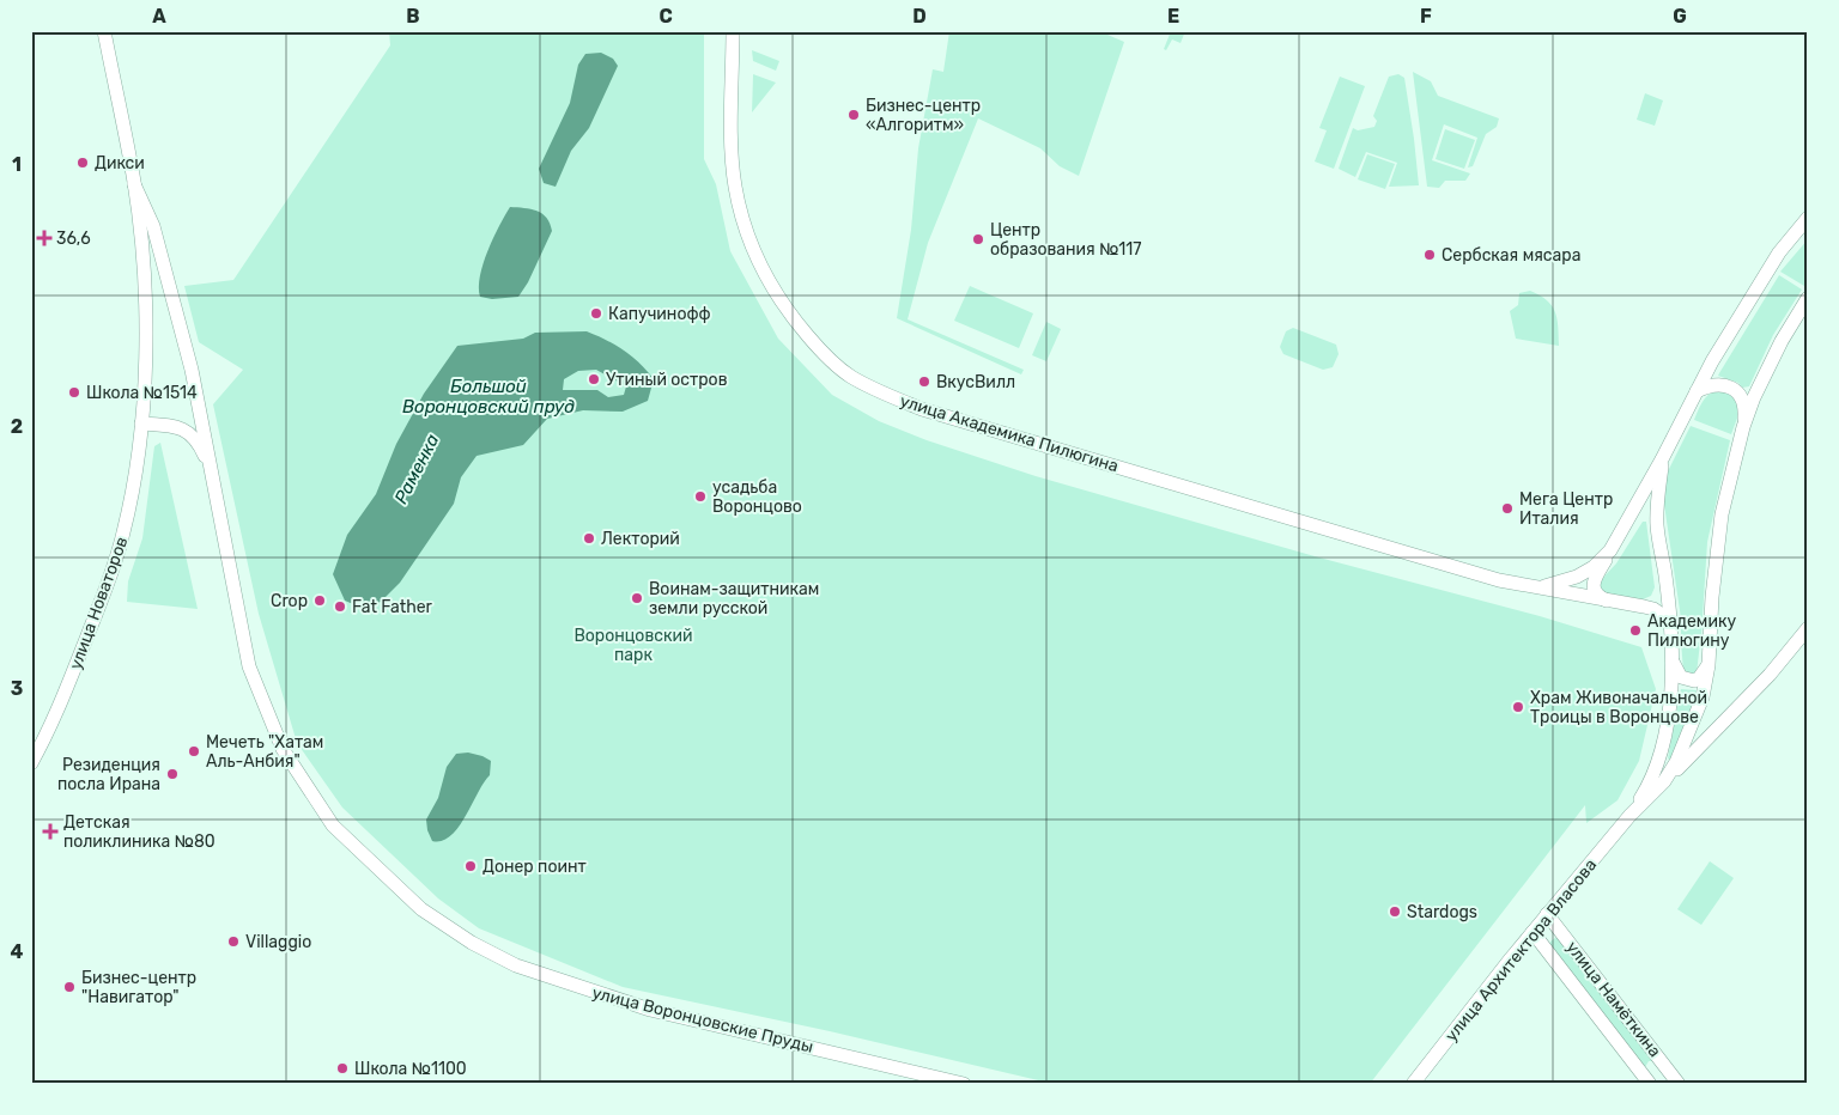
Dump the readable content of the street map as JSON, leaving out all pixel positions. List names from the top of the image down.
{
  "streets": {
    "street": [
      "улица Академика Пилюгина",
      "улица Новаторов",
      "улица Архитектора Власова",
      "улица Намёткина",
      "улица Воронцовские Пруды"
    ]
  },
  "crossings": [
    ["улица Академика Пилюгина", "улица Архитектора Власова"],
    ["улица Новаторов", "улица Воронцовские Пруды"],
    ["улица Архитектора Власова", "улица Намёткина"]
  ],
  "water": ["Большой Воронцовский пруд", "Раменка"],
  "parks": ["Воронцовский парк"],
  "places": {
    "other": [
      "Бизнес-центр «Алгоритм»",
      "Дикси",
      "Центр образования №117",
      "Сербская мясара",
      "Капучинофф",
      "Утиный остров",
      "ВкусВилл",
      "Школа №1514",
      "усадьба Воронцово",
      "Мега Центр Италия",
      "Лекторий",
      "Воинам-защитникам земли русской",
      "Crop",
      "Fat Father",
      "Академику Пилюгину",
      "Храм Живоначальной Троицы в Воронцове",
      "Мечеть \"Хатам Аль-Анбия\"",
      "Резиденция посла Ирана",
      "Донер поинт",
      "Stardogs",
      "Villaggio",
      "Бизнеc-центр \"Навигатор\"",
      "Школа №1100"
    ],
    "health": ["36,6", "Детская поликлиника №80"]
  },
  "grid": {
    "columns": [
      "A",
      "B",
      "C",
      "D",
      "E",
      "F",
      "G"
    ],
    "rows": [
      "1",
      "2",
      "3",
      "4"
    ]
  }
}
